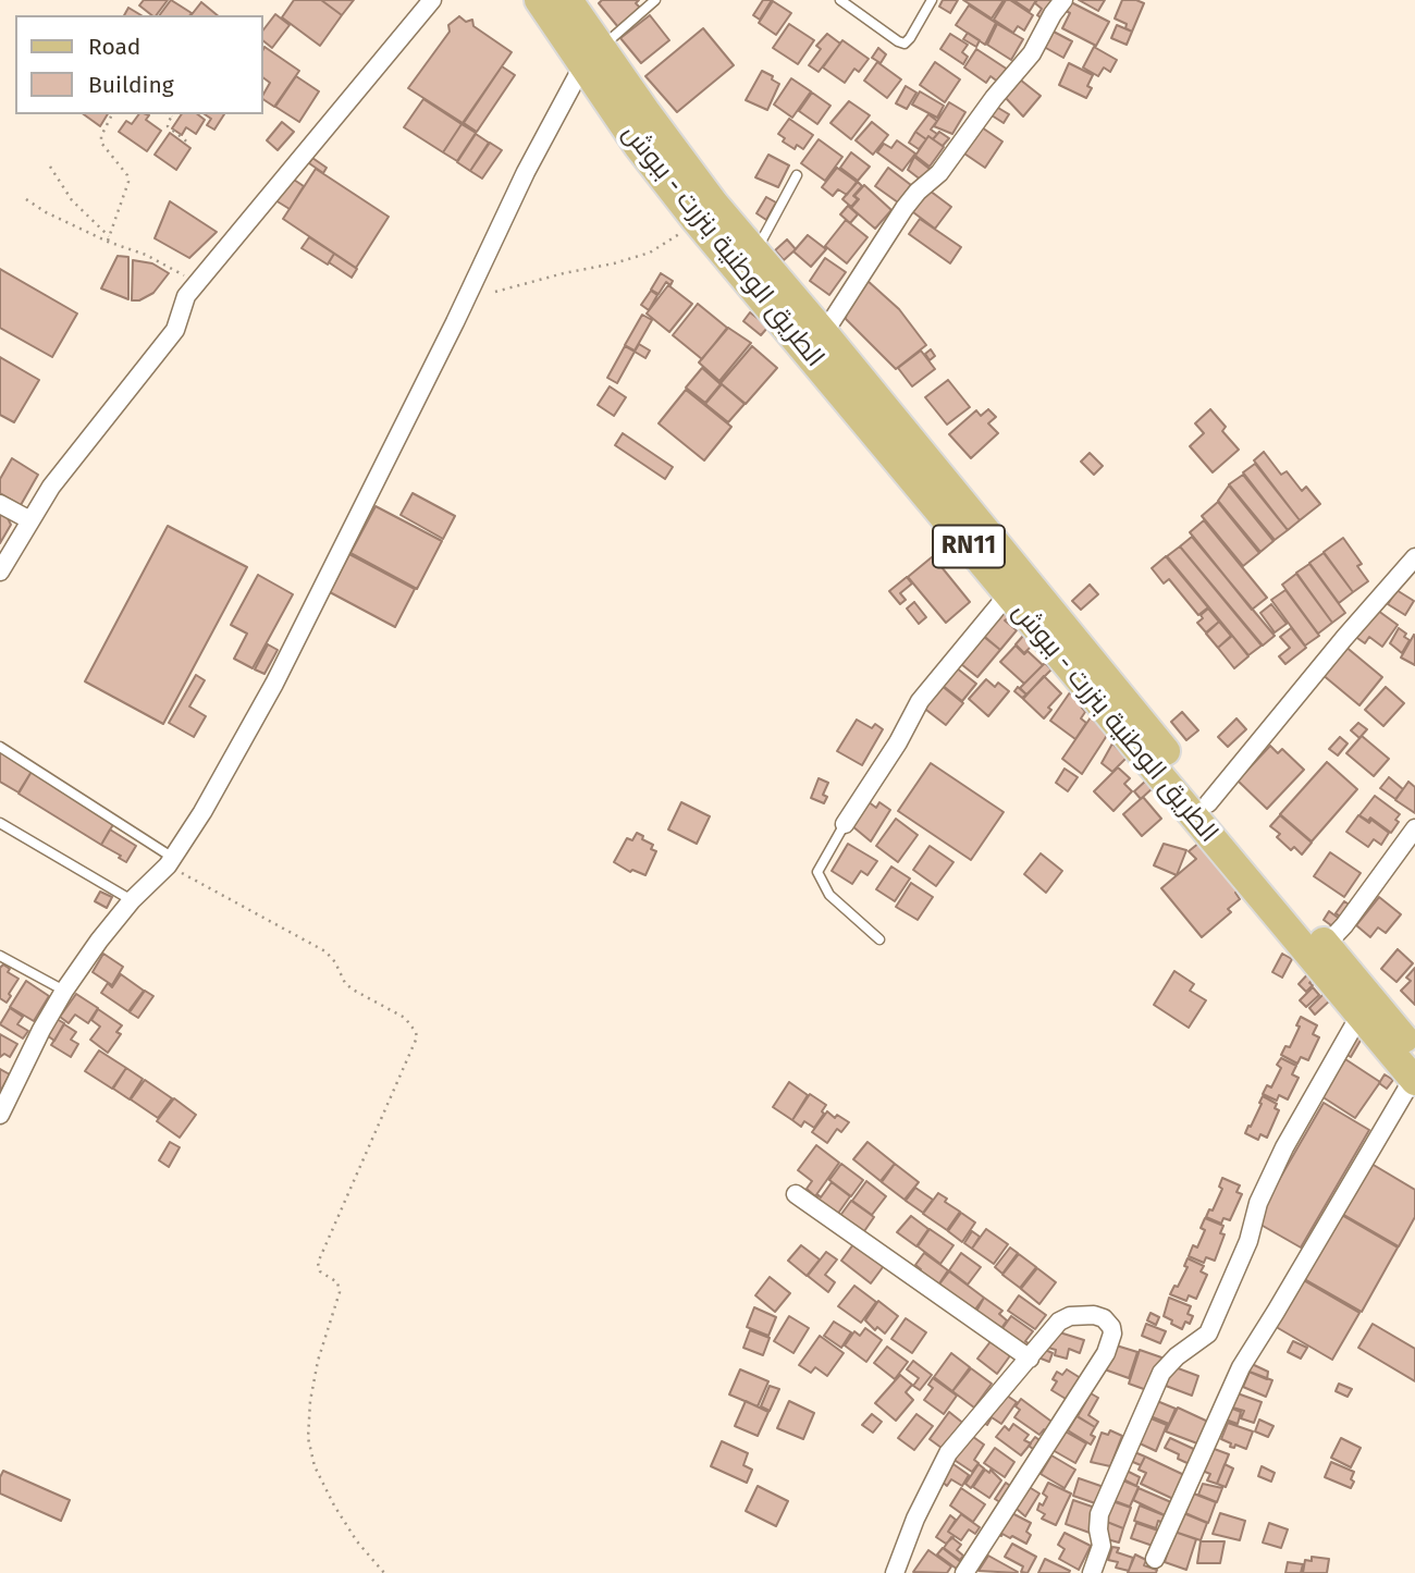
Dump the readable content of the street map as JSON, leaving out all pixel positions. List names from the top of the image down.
{
  "streets": {
    "main road": ["الطريق الوطنية بنزرت - ببوش", "RN11"]
  },
  "legend": ["Road", "Building"]
}
